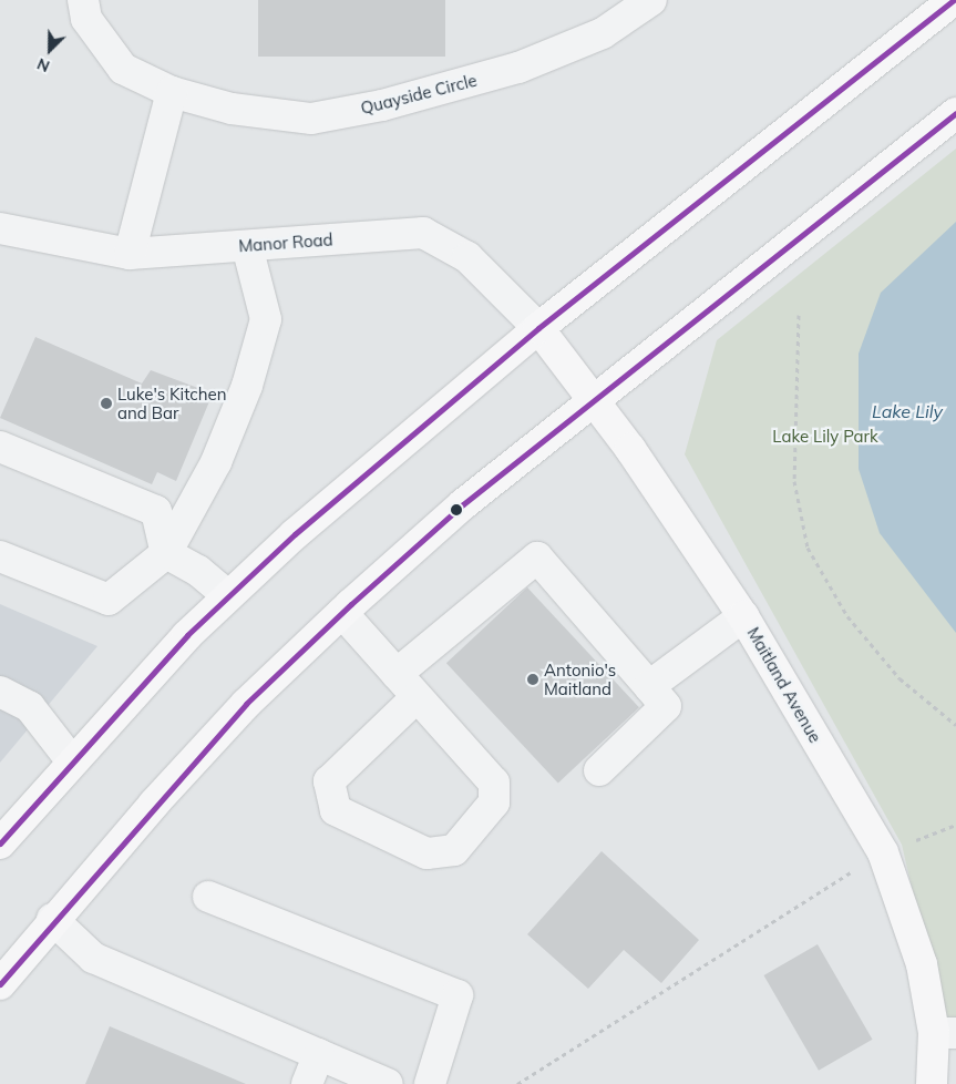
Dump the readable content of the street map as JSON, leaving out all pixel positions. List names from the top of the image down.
{
  "streets": {
    "main road": ["Maitland Avenue"],
    "street": ["Quayside Circle", "Manor Road"]
  },
  "crossings": [
    ["Manor Road", "Maitland Avenue"]
  ],
  "water": ["Lake Lily"],
  "parks": ["Lake Lily Park"],
  "places": ["Luke's Kitchen and Bar", "Antonio's Maitland"],
  "north": "bottom left"
}
